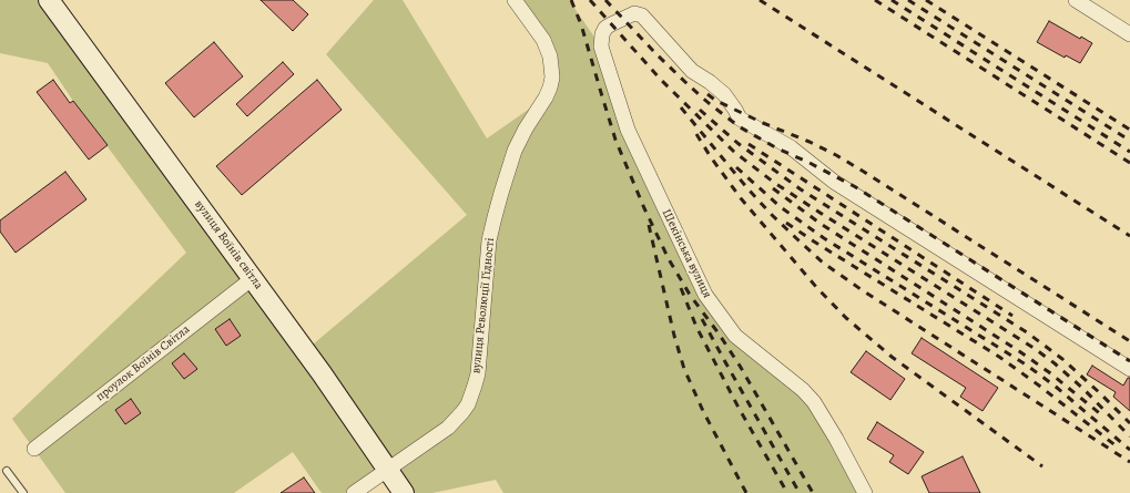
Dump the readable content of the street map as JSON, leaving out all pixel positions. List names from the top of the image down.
{
  "streets": {
    "street": [
      "вулиця Воїнів світла",
      "Шекінська вулиця",
      "вулиця Революції Гідності",
      "проулок Воїнів Світла"
    ]
  },
  "crossings": [
    ["вулиця Воїнів світла", "вулиця Революції Гідності"],
    ["вулиця Воїнів світла", "проулок Воїнів Світла"]
  ]
}
